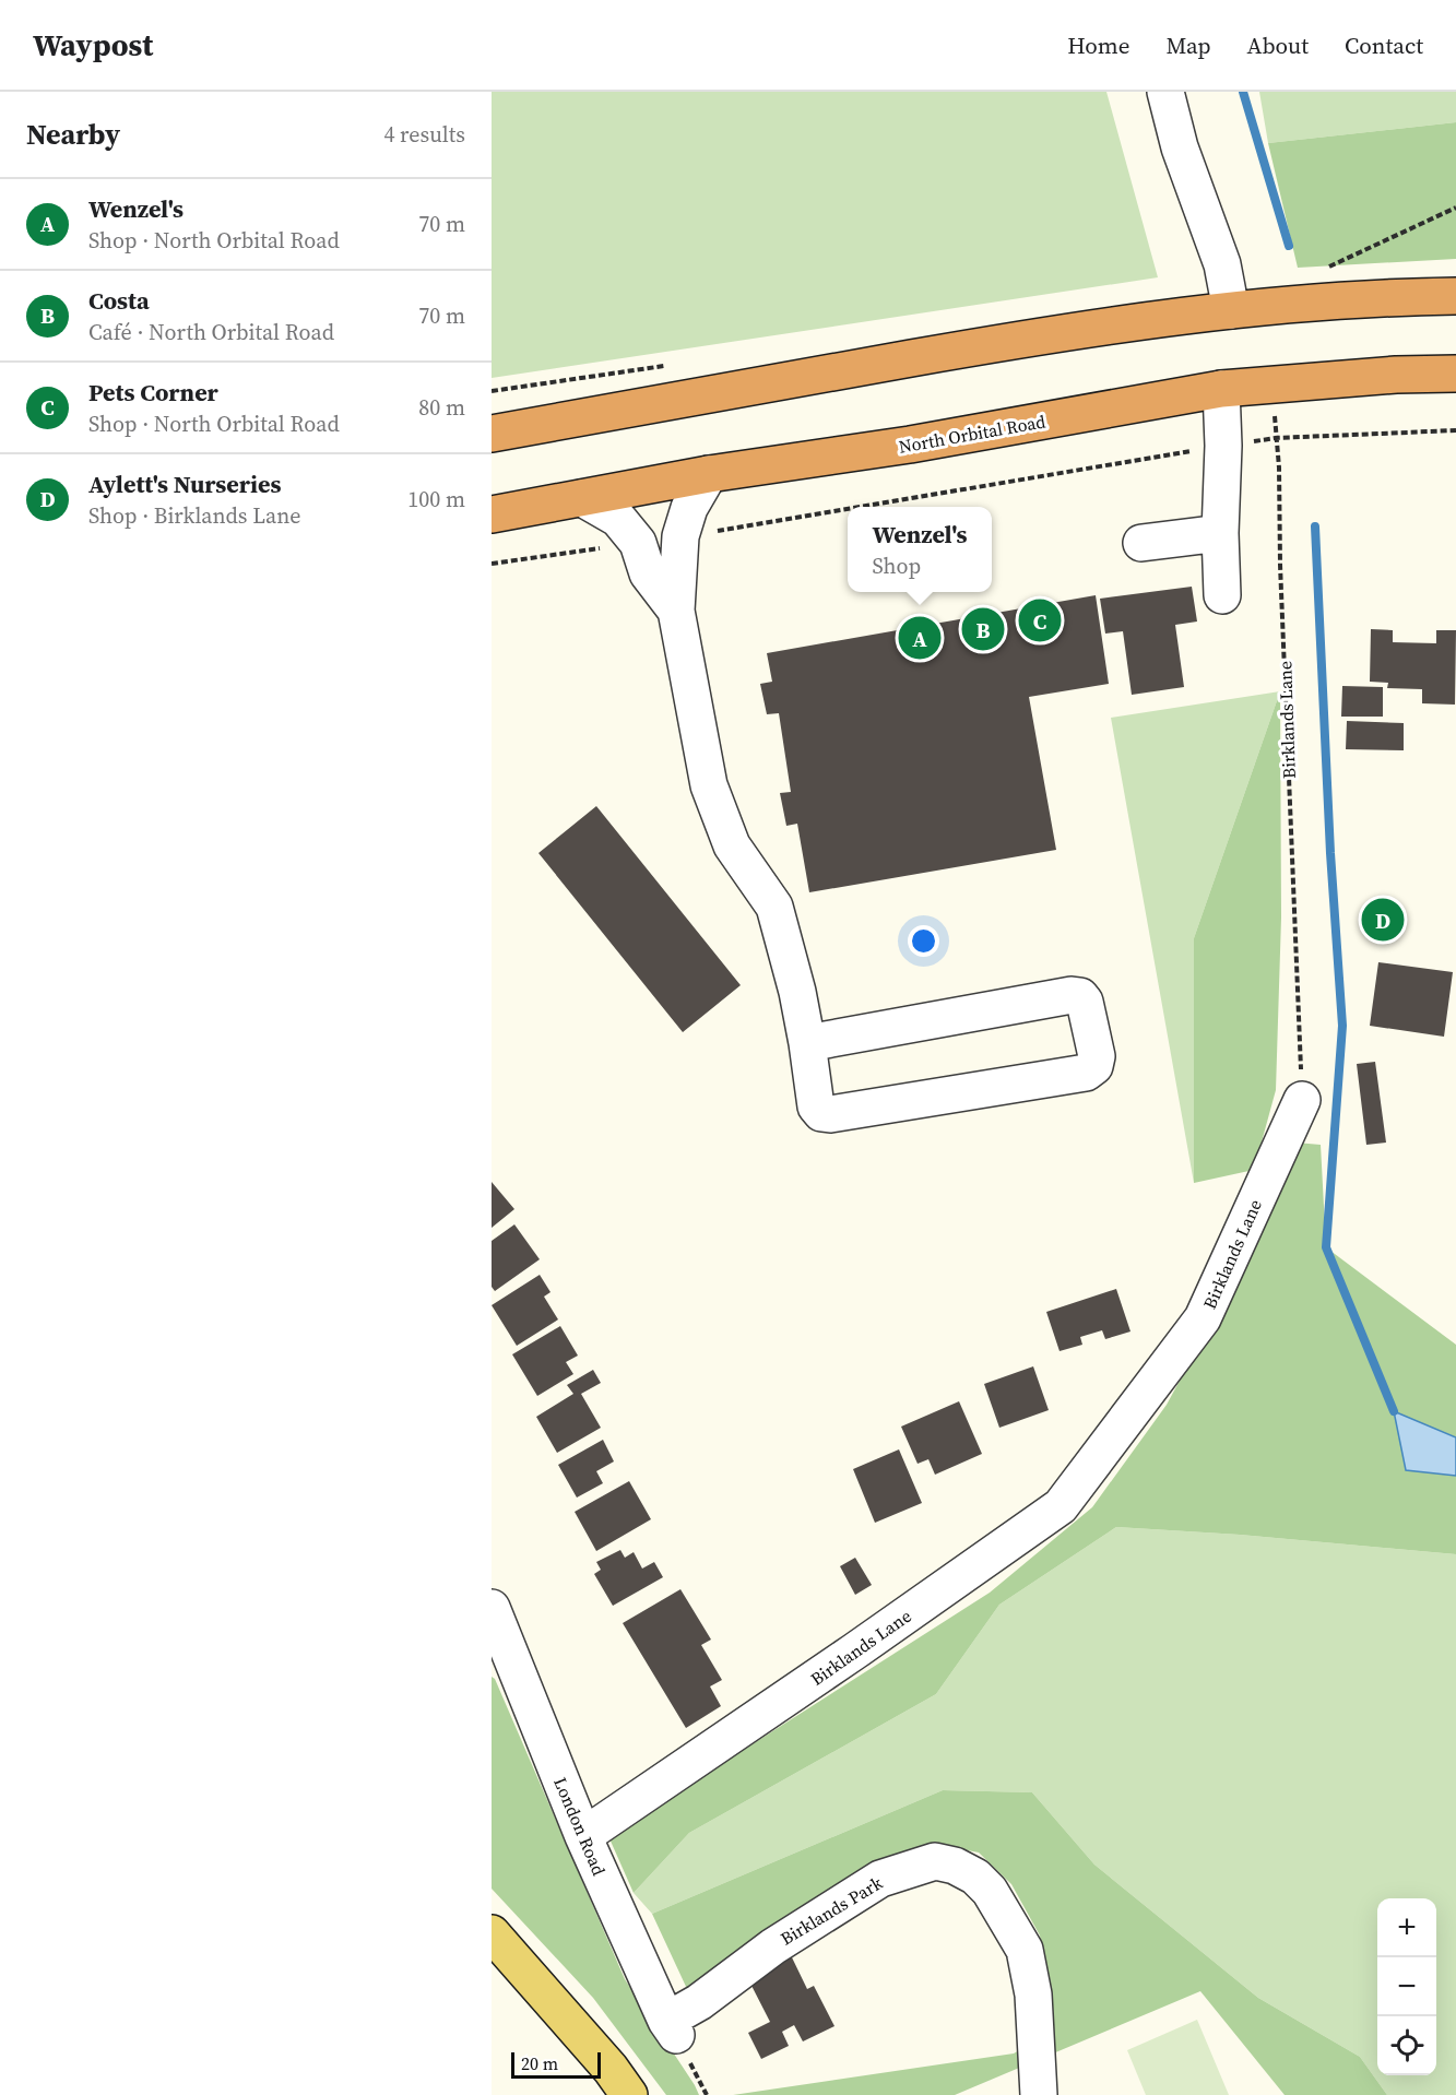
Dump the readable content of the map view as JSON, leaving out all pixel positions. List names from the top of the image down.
{
  "streets": {
    "highway": ["North Orbital Road"],
    "street": ["Birklands Lane", "London Road", "Birklands Park"]
  },
  "crossings": [
    ["North Orbital Road", "Birklands Lane"],
    ["Birklands Lane", "London Road"],
    ["London Road", "Birklands Park"]
  ],
  "scale_bar": "20 m",
  "page": {
    "header": "Waypost",
    "nav": [
      "Home",
      "Map",
      "About",
      "Contact"
    ],
    "heading": ["Nearby", "4 results"],
    "list": [
      {
        "mark": "A",
        "name": "Wenzel's",
        "note": "Shop · North Orbital Road",
        "value": "70 m"
      },
      {
        "mark": "B",
        "name": "Costa",
        "note": "Café · North Orbital Road",
        "value": "70 m"
      },
      {
        "mark": "C",
        "name": "Pets Corner",
        "note": "Shop · North Orbital Road",
        "value": "80 m"
      },
      {
        "mark": "D",
        "name": "Aylett's Nurseries",
        "note": "Shop · Birklands Lane",
        "value": "100 m"
      }
    ],
    "popup": ["Wenzel's", "Shop"],
    "pins": [
      "C",
      "B",
      "A",
      "D"
    ],
    "map_buttons": ["+", "−"],
    "scale": "20 m"
  }
}
